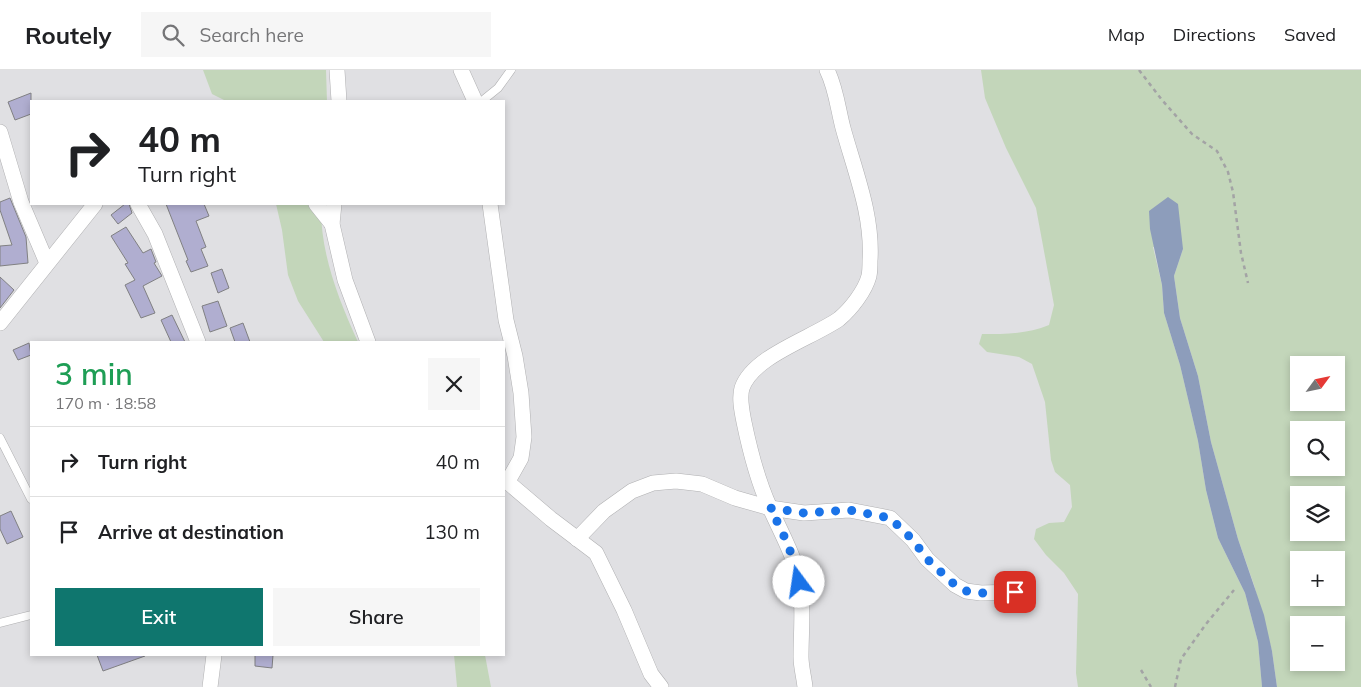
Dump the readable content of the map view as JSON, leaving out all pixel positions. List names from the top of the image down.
{
  "north": "top right",
  "page": {
    "header": "Routely",
    "search": "Search here",
    "nav": ["Map", "Directions", "Saved"],
    "turn": ["40 m", "Turn right"],
    "heading": ["3 min", "170 m · 18:58"],
    "map_buttons": ["+", "−"],
    "list": [
      {
        "name": "Turn right",
        "value": "40 m"
      },
      {
        "name": "Arrive at destination",
        "value": "130 m"
      }
    ],
    "buttons": ["Exit", "Share"]
  }
}
